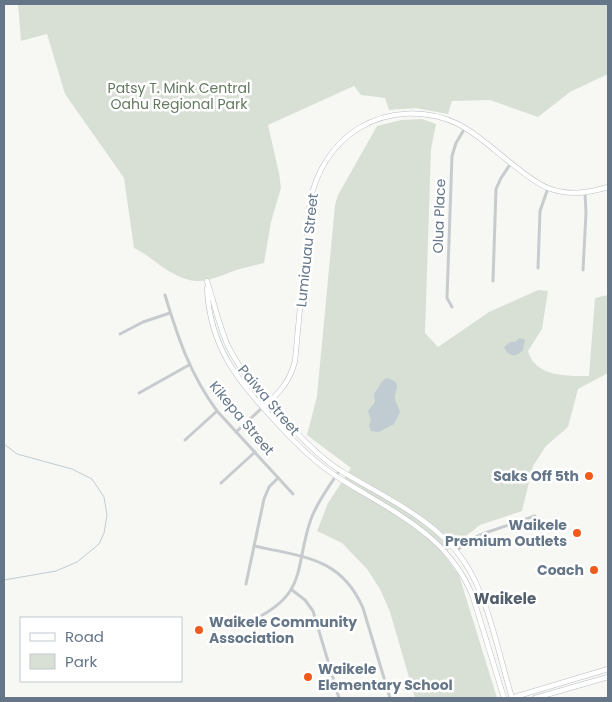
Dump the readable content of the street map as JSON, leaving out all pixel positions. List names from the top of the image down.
{
  "streets": {
    "street": [
      "Olua Place",
      "Lumiauau Street",
      "Paiwa Street",
      "Kikepa Street"
    ]
  },
  "crossings": [
    ["Olua Place", "Lumiauau Street"],
    ["Lumiauau Street", "Paiwa Street"],
    ["Lumiauau Street", "Kikepa Street"]
  ],
  "districts": ["Waikele"],
  "parks": ["Patsy T. Mink Central Oahu Regional Park"],
  "places": [
    "Saks Off 5th",
    "Waikele Premium Outlets",
    "Coach",
    "Waikele Community Association",
    "Waikele Elementary School"
  ],
  "legend": ["Road", "Park"]
}
